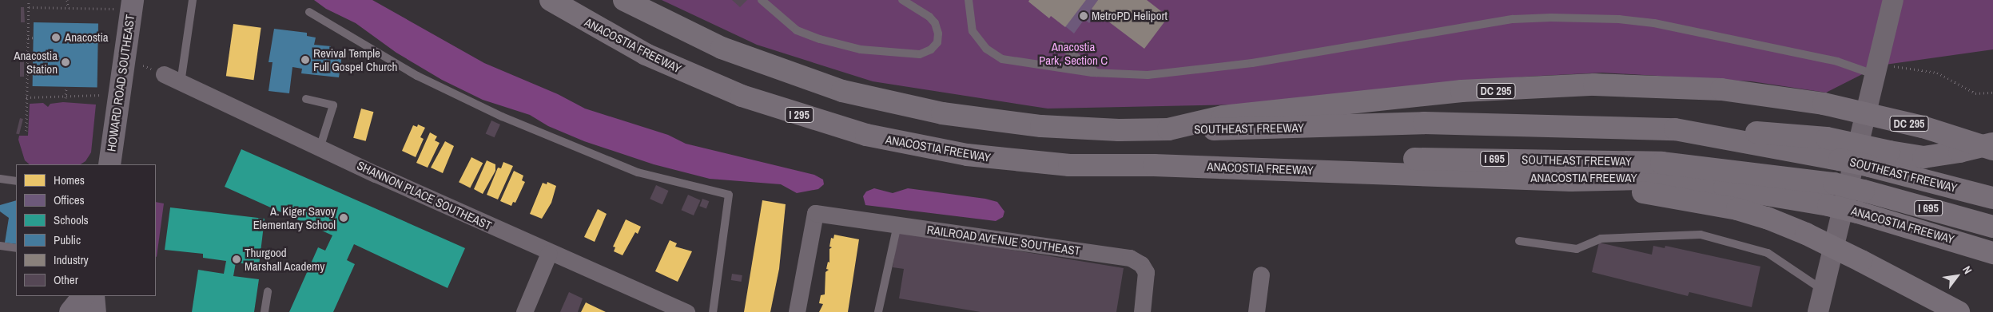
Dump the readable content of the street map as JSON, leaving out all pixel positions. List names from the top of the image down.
{
  "streets": {
    "highway": [
      "ANACOSTIA FREEWAY",
      "DC 295",
      "I 295",
      "SOUTHEAST FREEWAY",
      "I 695"
    ],
    "main road": ["HOWARD ROAD SOUTHEAST"],
    "street": ["SHANNON PLACE SOUTHEAST", "RAILROAD AVENUE SOUTHEAST"]
  },
  "crossings": [
    ["ANACOSTIA FREEWAY", "SOUTHEAST FREEWAY"],
    ["DC 295", "SOUTHEAST FREEWAY"]
  ],
  "parks": ["Anacostia Park, Section C"],
  "places": [
    "MetroPD Heliport",
    "Anacostia",
    "Revival Temple Full Gospel Church",
    "Anacostia Station",
    "A. Kiger Savoy Elementary School",
    "Thurgood Marshall Academy"
  ],
  "legend": [
    "Homes",
    "Offices",
    "Schools",
    "Public",
    "Industry",
    "Other"
  ],
  "north": "top right"
}
